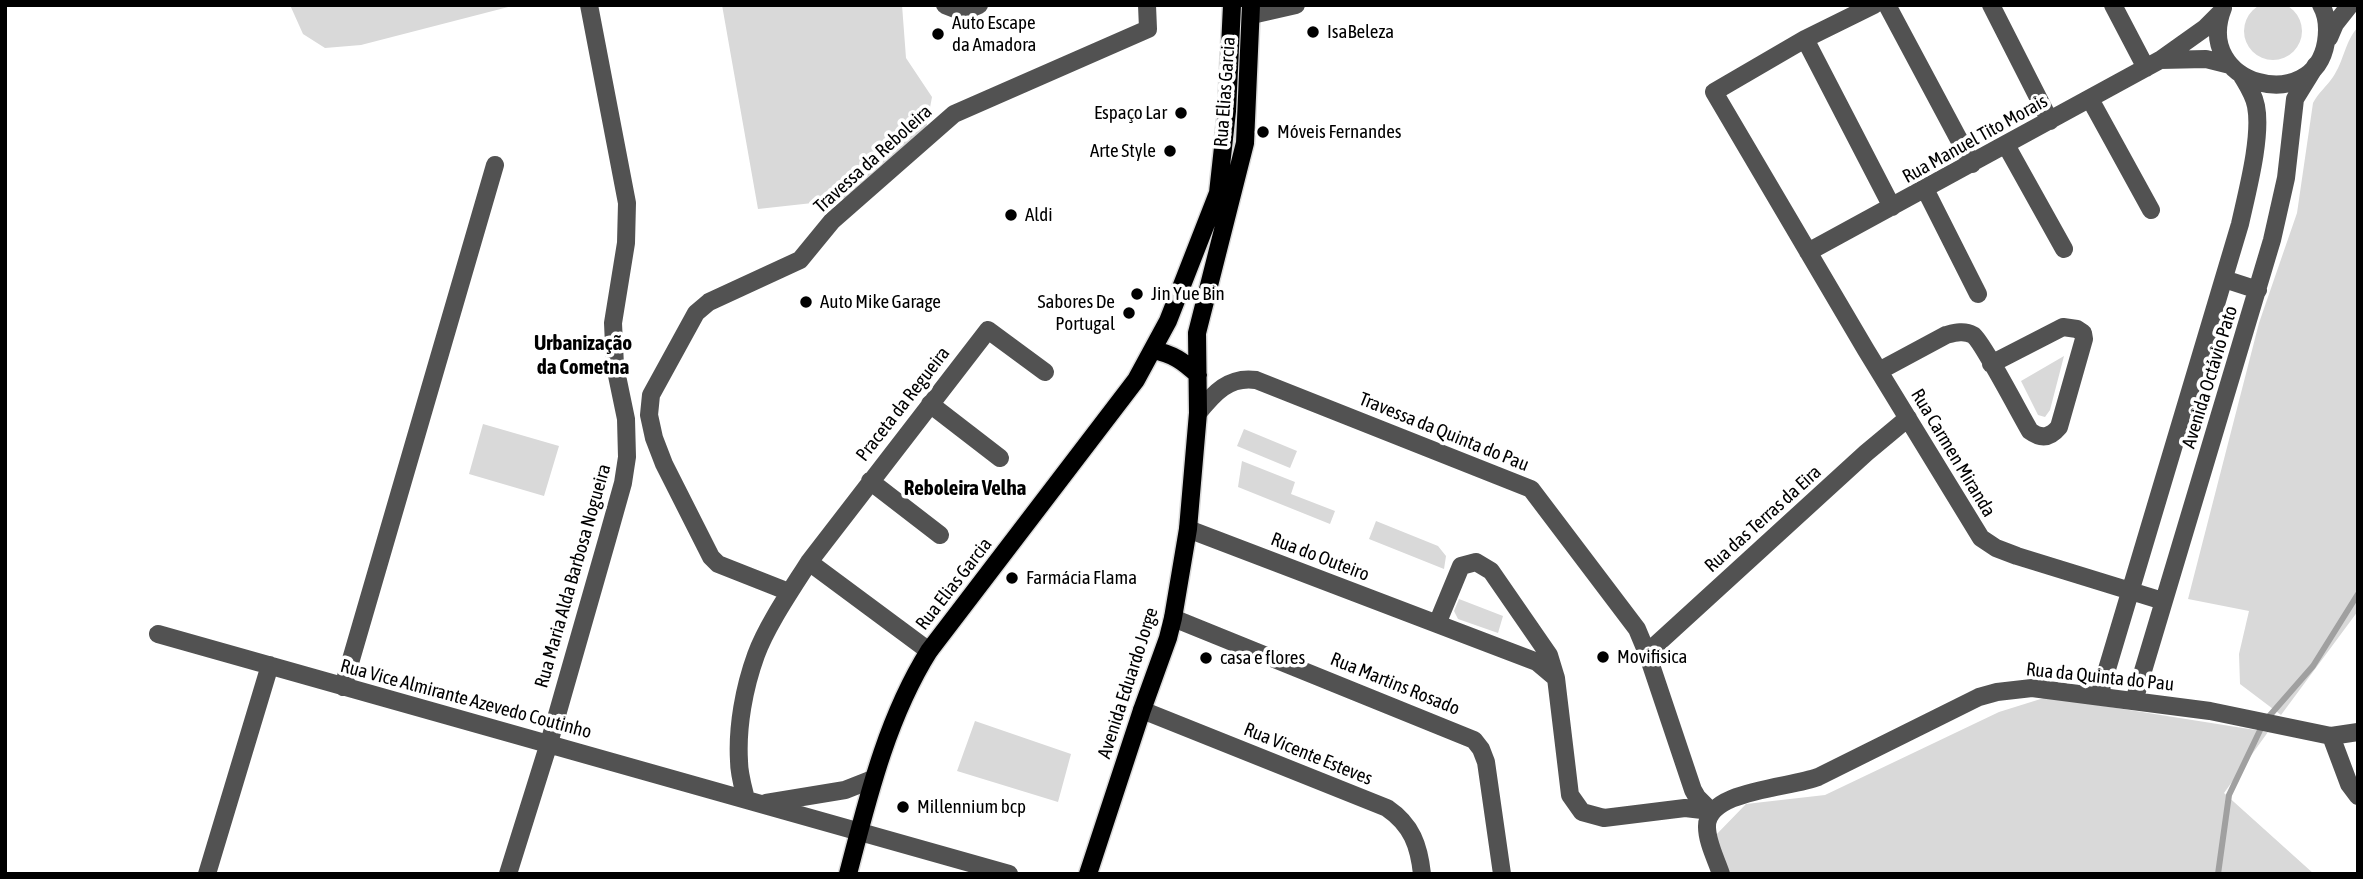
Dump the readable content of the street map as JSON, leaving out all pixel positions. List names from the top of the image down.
{
  "streets": {
    "main road": ["Rua Elias Garcia", "Avenida Eduardo Jorge"],
    "street": [
      "Rua Manuel Tito Morais",
      "Travessa da Reboleira",
      "Avenida Octávio Pato",
      "Praceta da Regueira",
      "Travessa da Quinta do Pau",
      "Rua Carmen Miranda",
      "Rua das Terras da Eira",
      "Rua do Outeiro",
      "Rua Maria Alda Barbosa Nogueira",
      "Rua da Quinta do Pau",
      "Rua Martins Rosado",
      "Rua Vice Almirante Azevedo Coutinho",
      "Rua Vicente Esteves"
    ]
  },
  "crossings": [
    ["Rua Elias Garcia", "Avenida Eduardo Jorge"],
    ["Rua Elias Garcia", "Rua Vice Almirante Azevedo Coutinho"],
    ["Rua Manuel Tito Morais", "Avenida Octávio Pato"],
    ["Rua Manuel Tito Morais", "Rua Carmen Miranda"],
    ["Travessa da Reboleira", "Praceta da Regueira"],
    ["Avenida Octávio Pato", "Rua Carmen Miranda"],
    ["Avenida Octávio Pato", "Rua da Quinta do Pau"],
    ["Praceta da Regueira", "Rua Vice Almirante Azevedo Coutinho"],
    ["Travessa da Quinta do Pau", "Rua das Terras da Eira"],
    ["Travessa da Quinta do Pau", "Rua da Quinta do Pau"],
    ["Travessa da Quinta do Pau", "Avenida Eduardo Jorge"],
    ["Rua Carmen Miranda", "Rua das Terras da Eira"],
    ["Rua do Outeiro", "Avenida Eduardo Jorge"],
    ["Rua Maria Alda Barbosa Nogueira", "Rua Vice Almirante Azevedo Coutinho"],
    ["Avenida Eduardo Jorge", "Rua Martins Rosado"],
    ["Avenida Eduardo Jorge", "Rua Vicente Esteves"]
  ],
  "districts": ["Urbanização da Cometna", "Reboleira Velha"],
  "places": [
    "IsaBeleza",
    "Auto Escape da Amadora",
    "Espaço Lar",
    "Móveis Fernandes",
    "Arte Style",
    "Aldi",
    "Jin Yue Bin",
    "Auto Mike Garage",
    "Sabores De Portugal",
    "Farmácia Flama",
    "Movifisica",
    "casa e flores",
    "Millennium bcp"
  ]
}
